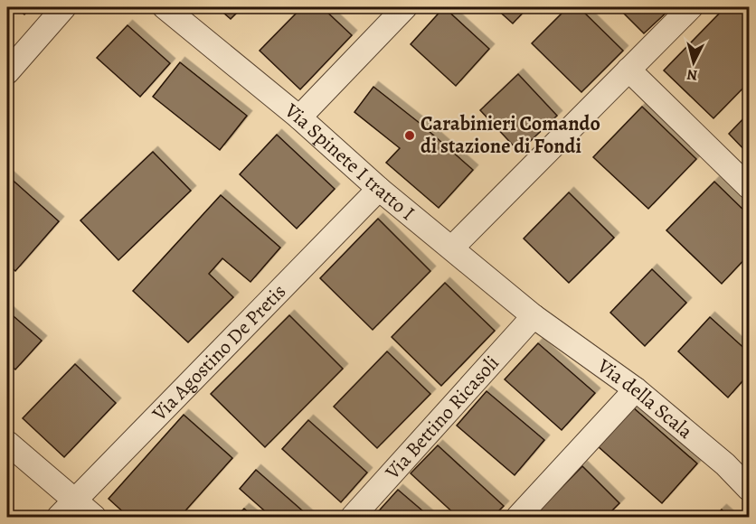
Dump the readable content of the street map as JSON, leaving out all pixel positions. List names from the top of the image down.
{
  "streets": {
    "street": [
      "Via Spinete I tratto I",
      "Via Agostino De Pretis",
      "Via della Scala",
      "Via Bettino Ricasoli"
    ]
  },
  "crossings": [
    ["Via Spinete I tratto I", "Via Agostino De Pretis"],
    ["Via Spinete I tratto I", "Via della Scala"],
    ["Via Spinete I tratto I", "Via Bettino Ricasoli"],
    ["Via della Scala", "Via Bettino Ricasoli"]
  ],
  "places": ["Carabinieri Comando di stazione di Fondi"],
  "north": "bottom"
}
